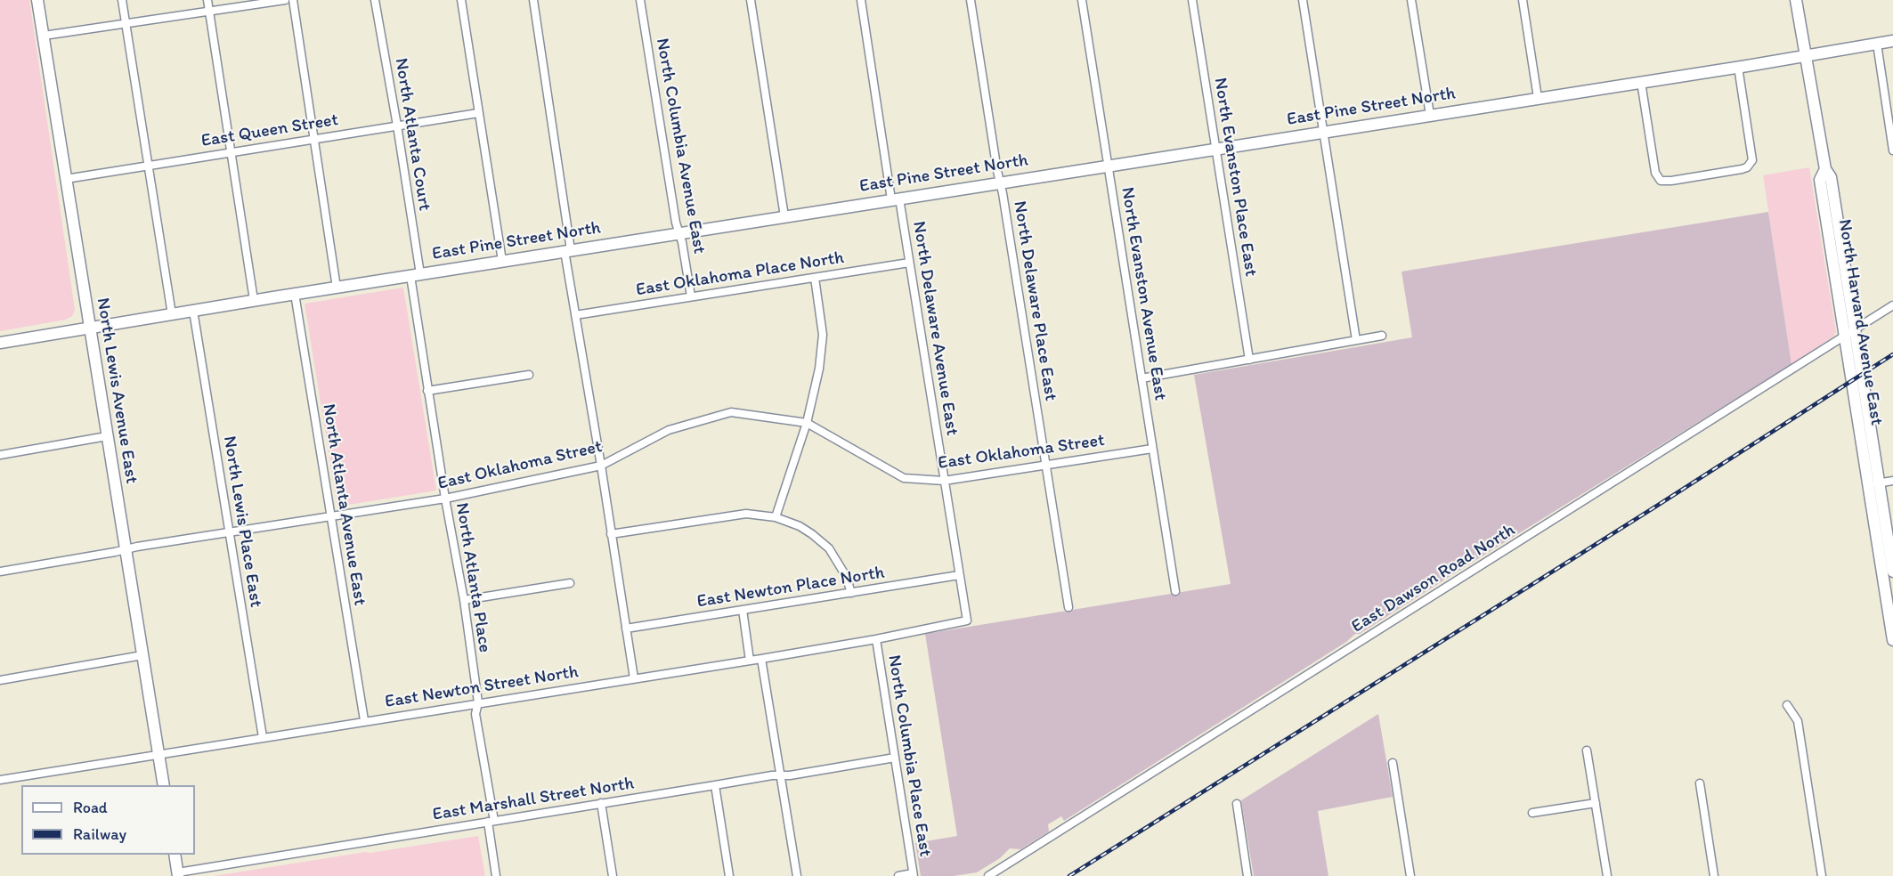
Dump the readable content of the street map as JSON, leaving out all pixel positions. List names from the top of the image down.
{
  "streets": {
    "main road": ["East Pine Street North", "North Harvard Avenue East", "North Lewis Avenue East"],
    "street": [
      "East Queen Street",
      "North Atlanta Court",
      "North Columbia Avenue East",
      "North Evanston Place East",
      "East Oklahoma Place North",
      "North Evanston Avenue East",
      "North Delaware Place East",
      "North Delaware Avenue East",
      "East Oklahoma Street",
      "North Atlanta Avenue East",
      "North Lewis Place East",
      "North Atlanta Place",
      "East Dawson Road North",
      "East Newton Place North",
      "East Newton Street North",
      "North Columbia Place East",
      "East Marshall Street North"
    ]
  },
  "crossings": [
    ["East Pine Street North", "North Atlanta Court"],
    ["East Pine Street North", "North Columbia Avenue East"],
    ["East Pine Street North", "North Evanston Place East"],
    ["East Pine Street North", "North Evanston Avenue East"],
    ["East Pine Street North", "North Delaware Place East"],
    ["East Pine Street North", "North Harvard Avenue East"],
    ["East Pine Street North", "North Delaware Avenue East"],
    ["East Pine Street North", "North Lewis Avenue East"],
    ["East Pine Street North", "North Atlanta Avenue East"],
    ["East Pine Street North", "North Lewis Place East"],
    ["East Pine Street North", "North Atlanta Place"],
    ["East Queen Street", "North Atlanta Court"],
    ["East Queen Street", "North Lewis Avenue East"],
    ["North Atlanta Court", "North Atlanta Place"],
    ["North Columbia Avenue East", "East Oklahoma Place North"],
    ["East Oklahoma Place North", "North Delaware Avenue East"],
    ["North Evanston Avenue East", "East Oklahoma Street"],
    ["North Delaware Place East", "East Oklahoma Street"],
    ["North Harvard Avenue East", "East Dawson Road North"],
    ["North Delaware Avenue East", "East Oklahoma Street"],
    ["North Delaware Avenue East", "East Newton Place North"],
    ["North Delaware Avenue East", "East Newton Street North"],
    ["North Lewis Avenue East", "East Oklahoma Street"],
    ["North Lewis Avenue East", "East Newton Street North"],
    ["East Oklahoma Street", "North Atlanta Avenue East"],
    ["East Oklahoma Street", "North Lewis Place East"],
    ["East Oklahoma Street", "North Atlanta Place"],
    ["North Atlanta Avenue East", "East Newton Street North"],
    ["North Lewis Place East", "East Newton Street North"],
    ["North Atlanta Place", "East Newton Street North"],
    ["North Atlanta Place", "East Marshall Street North"],
    ["East Newton Street North", "North Columbia Place East"],
    ["North Columbia Place East", "East Marshall Street North"]
  ],
  "legend": ["Road", "Railway"]
}
